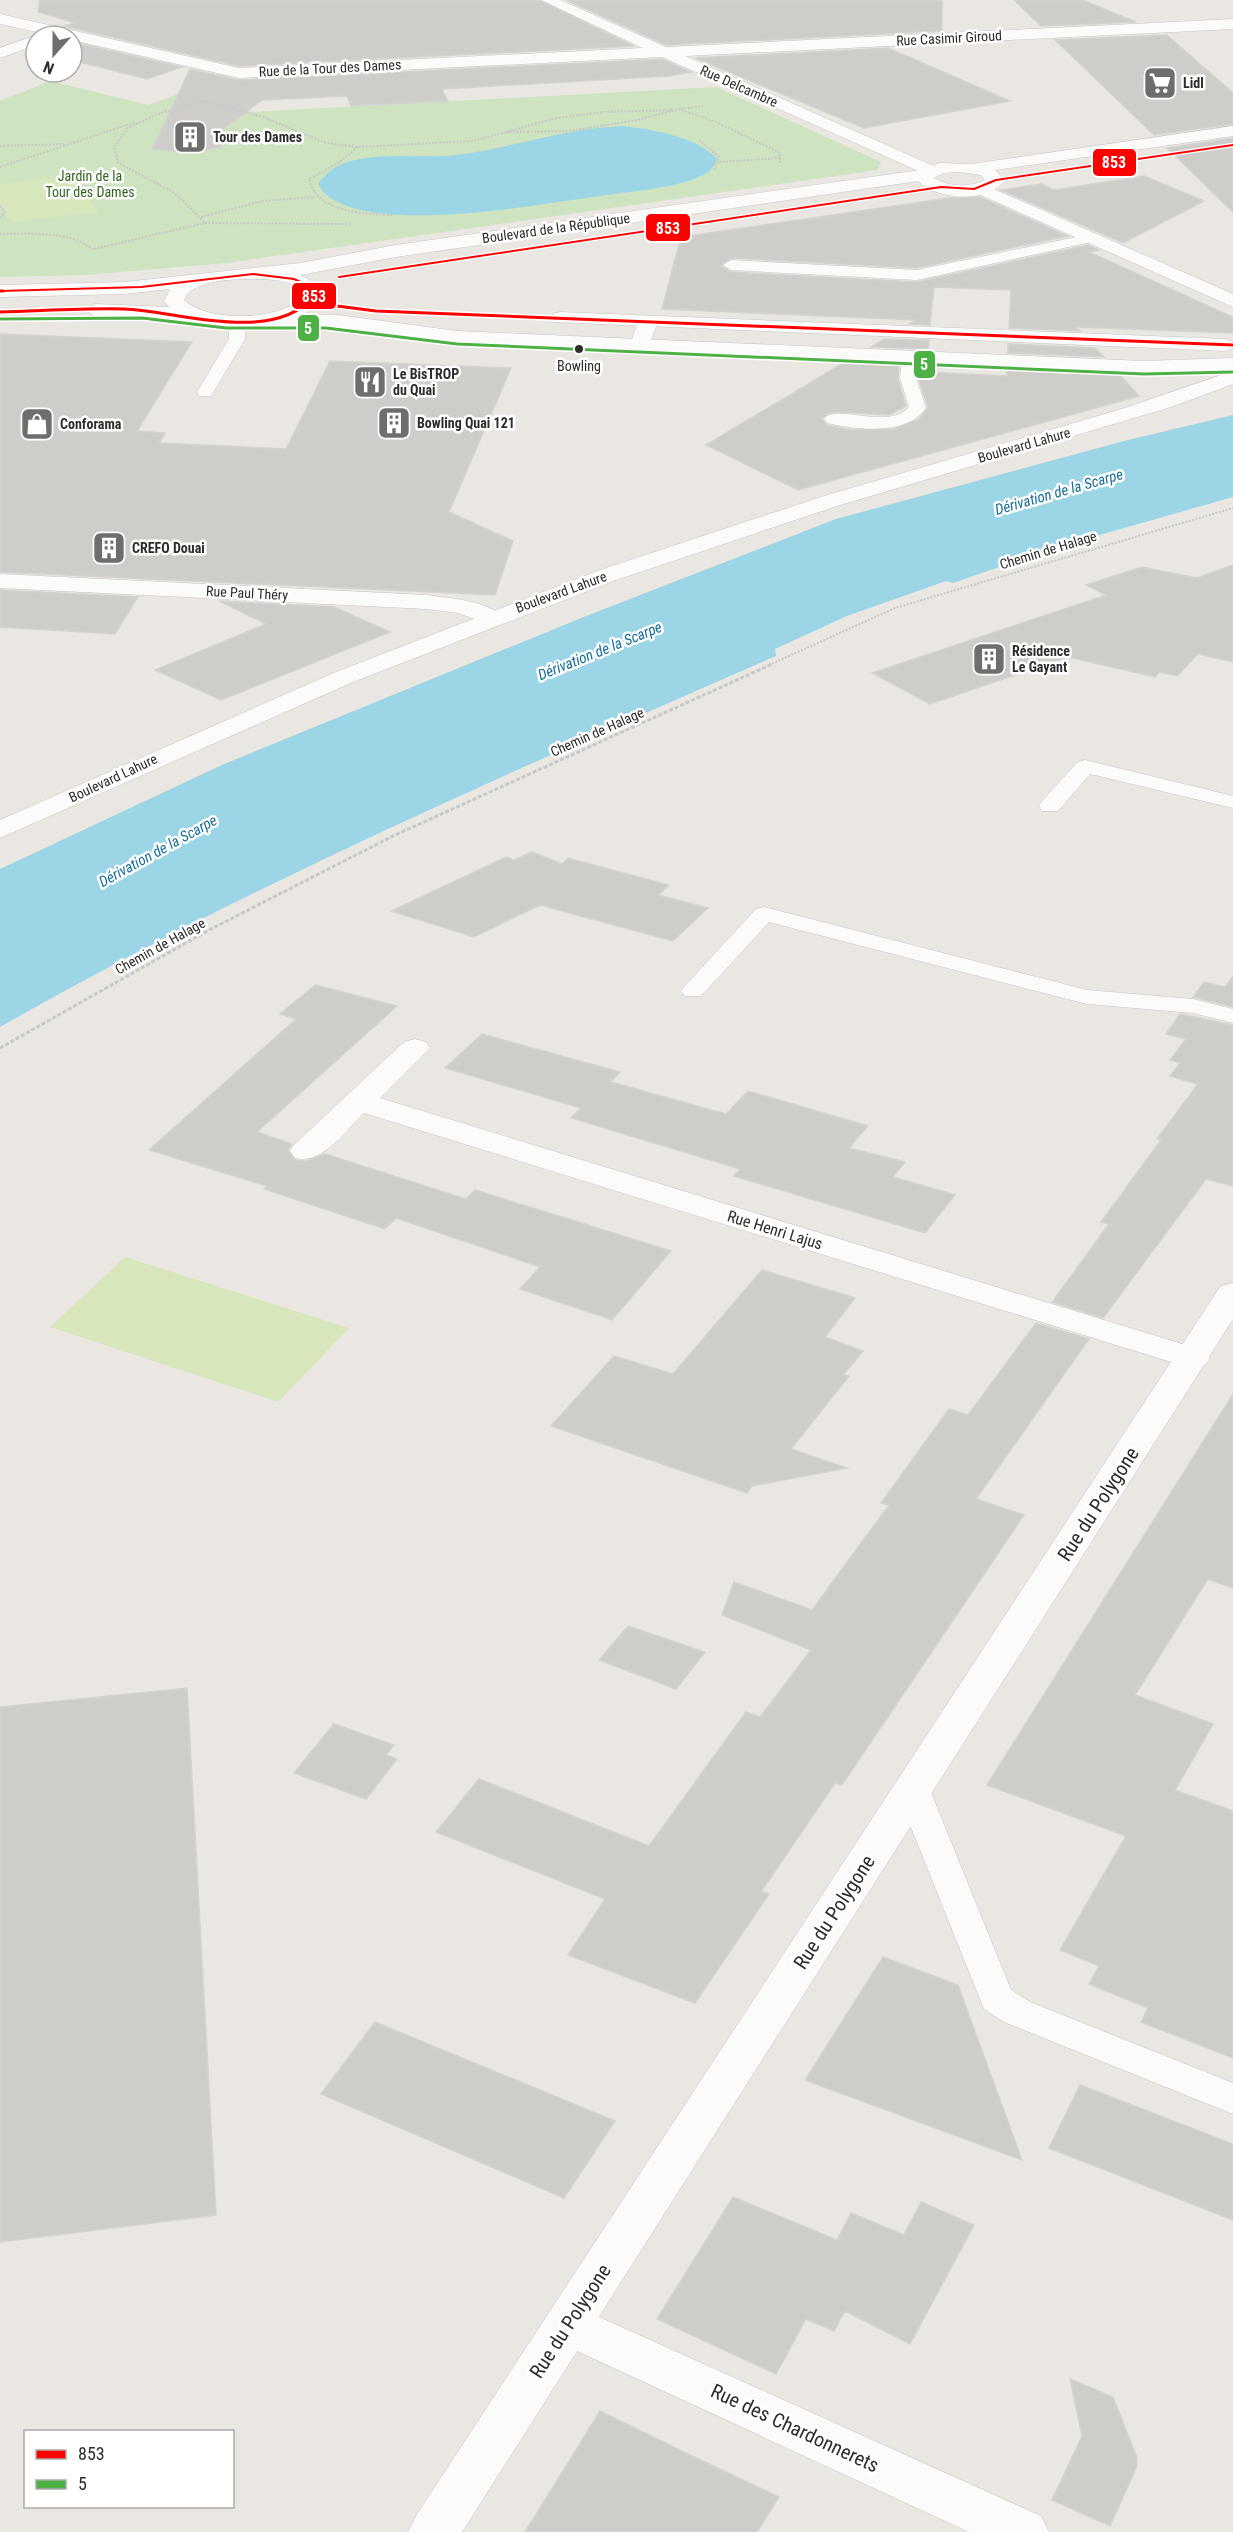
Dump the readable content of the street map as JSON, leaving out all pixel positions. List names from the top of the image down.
{
  "streets": {
    "main road": [
      "Rue Casimir Giroud",
      "Rue de la Tour des Dames",
      "Rue Delcambre",
      "Boulevard de la République",
      "Boulevard Lahure",
      "Rue Paul Théry",
      "Rue Henri Lajus",
      "Rue du Polygone",
      "Rue des Chardonnerets"
    ],
    "path": ["Chemin de Halage"]
  },
  "crossings": [
    ["Rue Casimir Giroud", "Rue de la Tour des Dames"],
    ["Rue Casimir Giroud", "Rue Delcambre"],
    ["Rue de la Tour des Dames", "Rue Delcambre"],
    ["Rue Delcambre", "Boulevard de la République"],
    ["Boulevard Lahure", "Rue Paul Théry"],
    ["Rue Henri Lajus", "Rue du Polygone"],
    ["Rue du Polygone", "Rue des Chardonnerets"]
  ],
  "water": ["Dérivation de la Scarpe"],
  "parks": ["Jardin de la Tour des Dames"],
  "places": {
    "supermarket": ["Lidl"],
    "building": [
      "Tour des Dames",
      "Bowling Quai 121",
      "CREFO Douai",
      "Résidence Le Gayant"
    ],
    "other": ["Bowling"],
    "restaurant": ["Le BisTROP du Quai"],
    "shop": ["Conforama"]
  },
  "lines": ["transit line 853", "transit line 5"],
  "legend": ["853", "5"],
  "north": "bottom"
}
